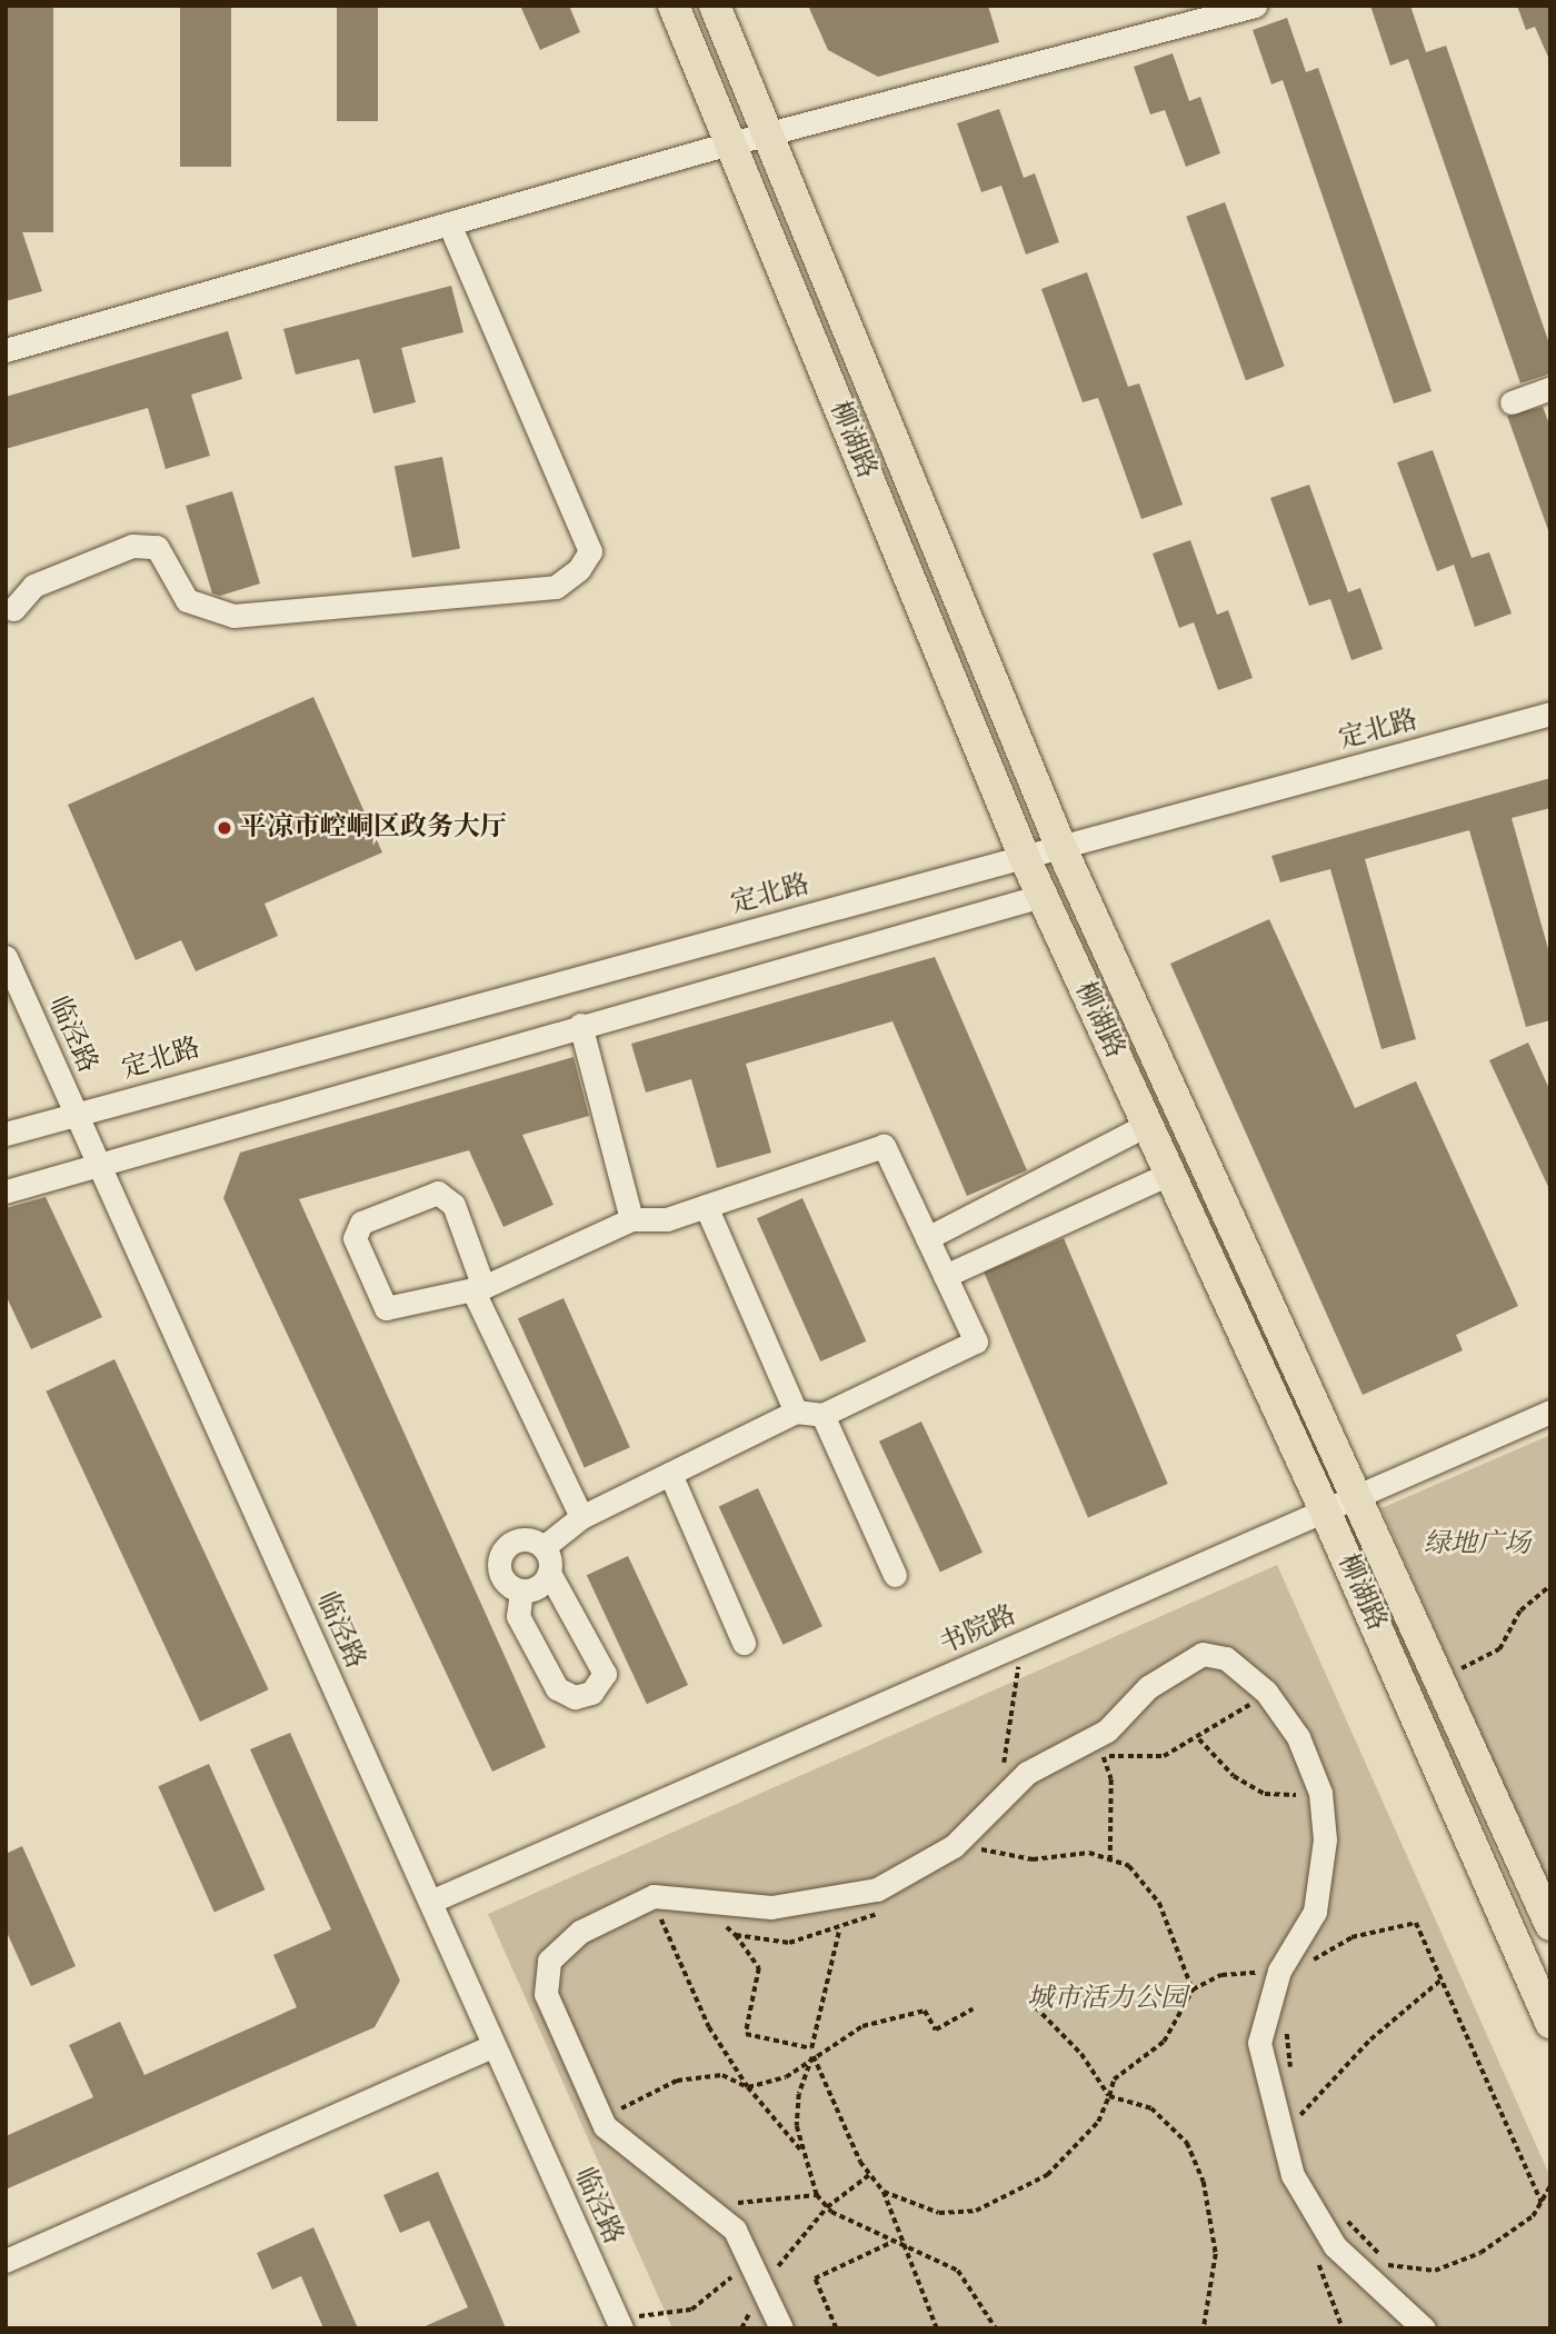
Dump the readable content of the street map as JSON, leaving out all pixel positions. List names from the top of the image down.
{
  "streets": {
    "main road": ["柳湖路"],
    "street": ["定北路", "临泾路", "书院路"]
  },
  "crossings": [
    ["柳湖路", "定北路"],
    ["柳湖路", "书院路"],
    ["定北路", "临泾路"],
    ["临泾路", "书院路"]
  ],
  "parks": ["绿地广场", "城市活力公园"],
  "places": ["平凉市崆峒区政务大厅"]
}
